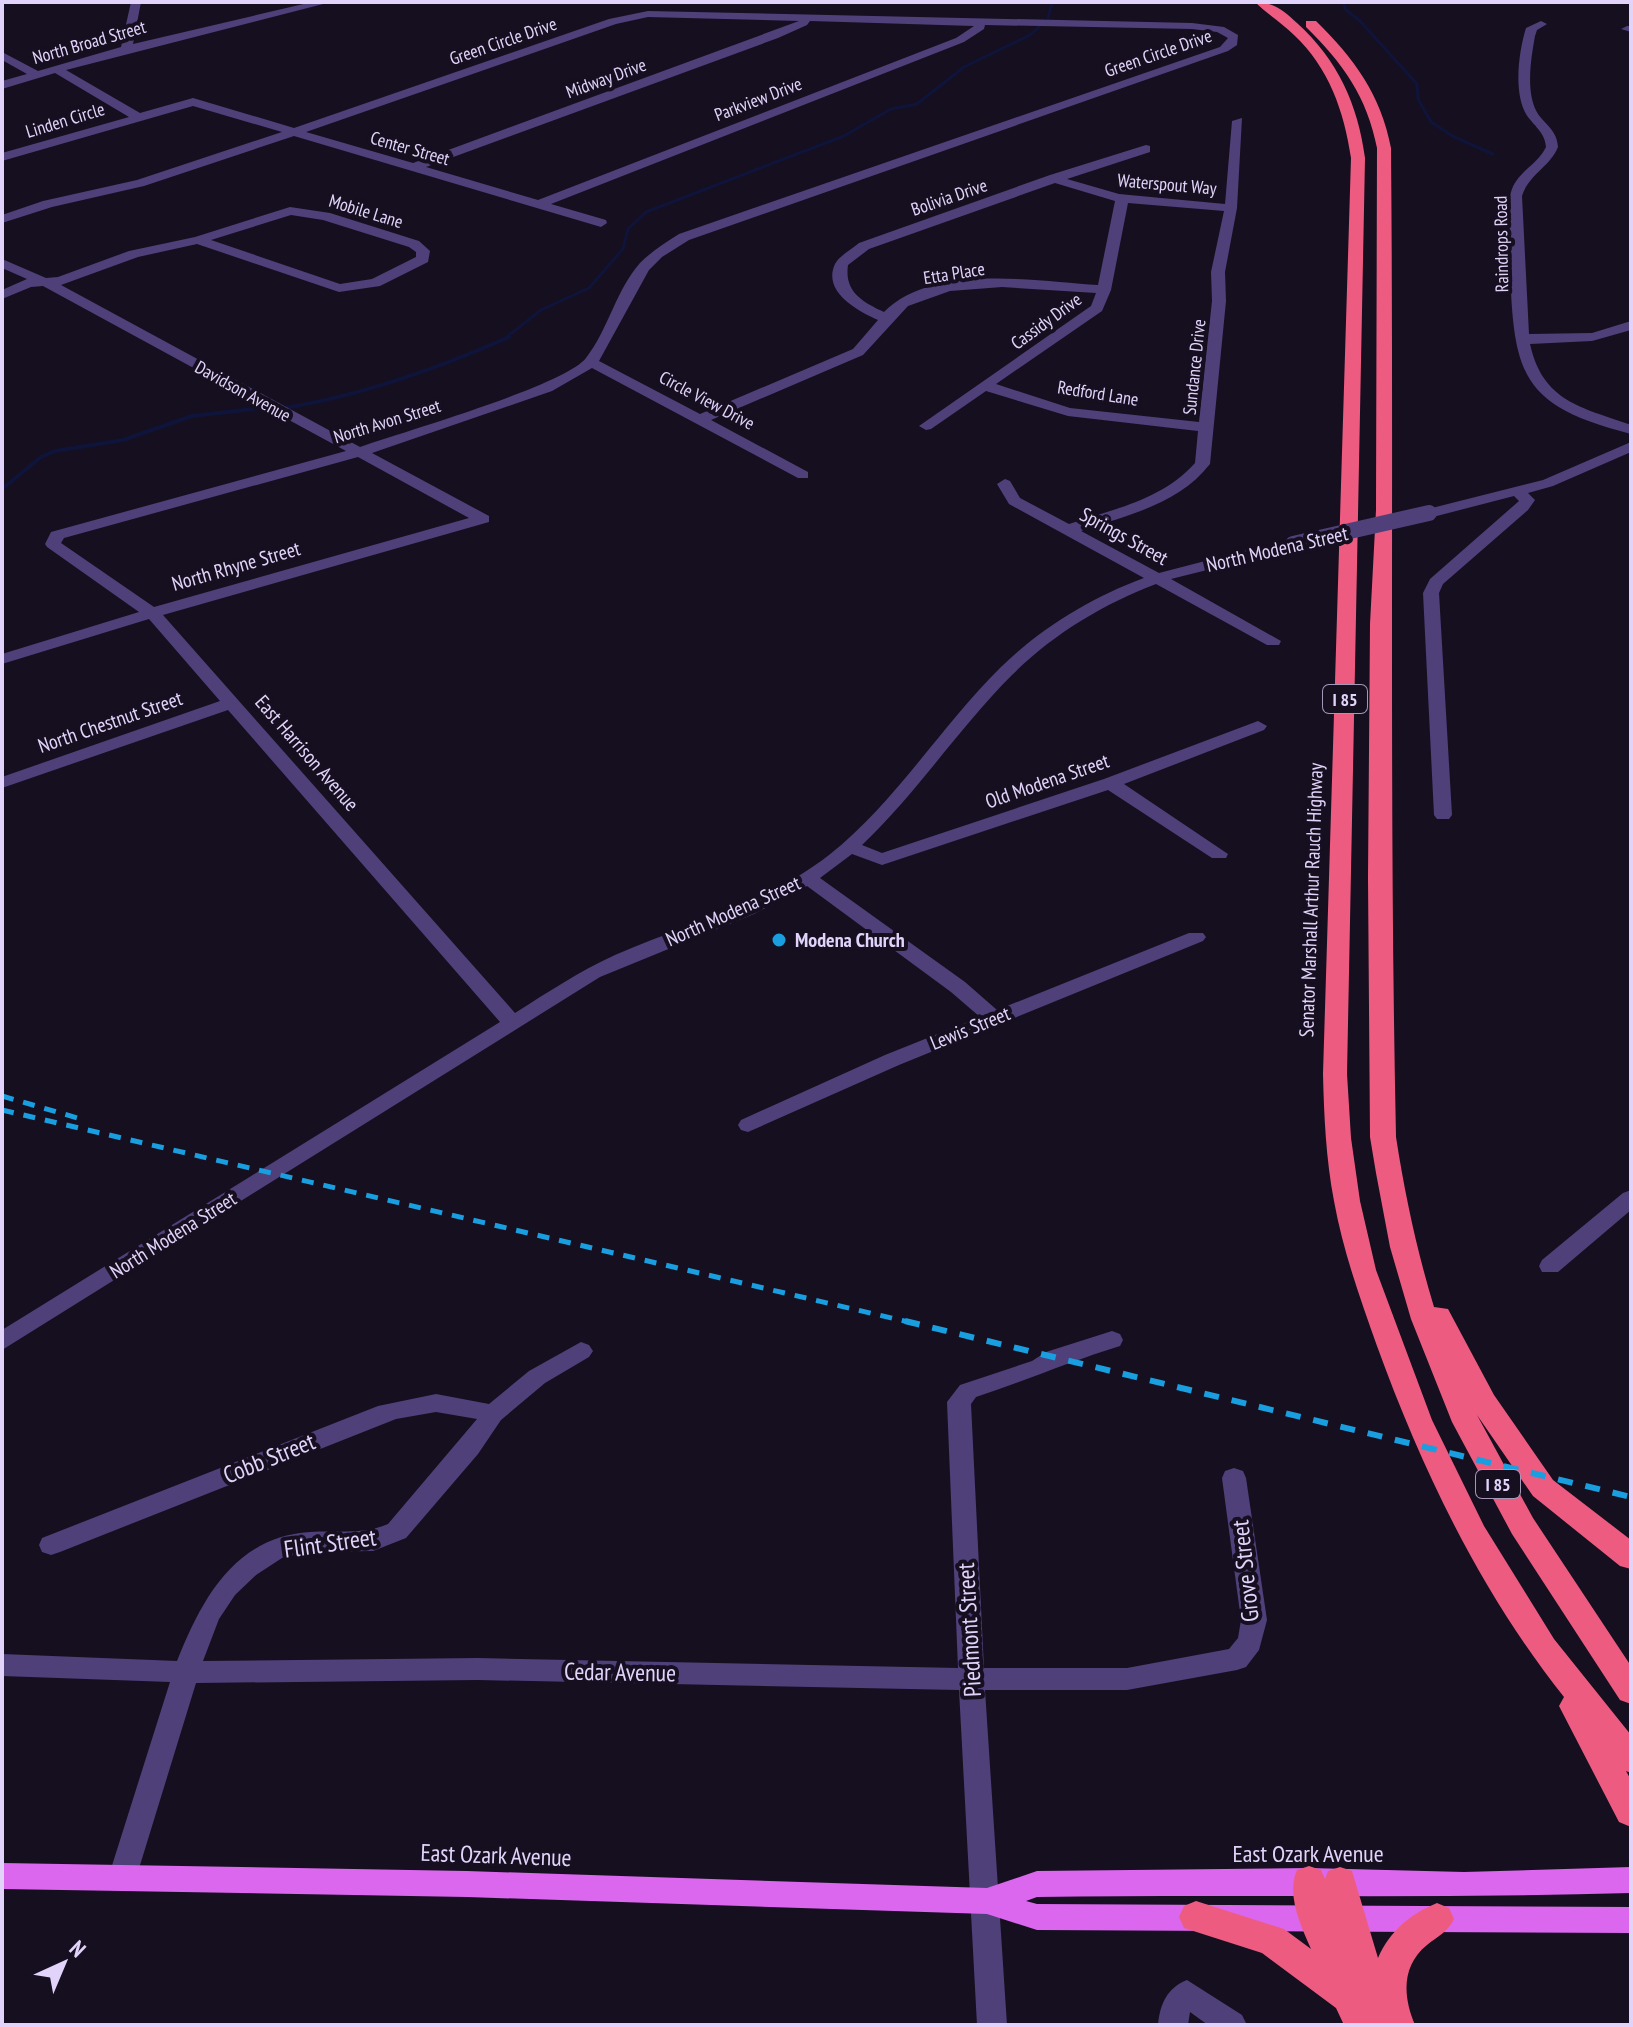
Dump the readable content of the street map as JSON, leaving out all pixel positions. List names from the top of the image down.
{
  "streets": {
    "highway": ["I 85", "Senator Marshall Arthur Rauch Highway"],
    "main road": ["East Ozark Avenue"],
    "street": [
      "Green Circle Drive",
      "North Broad Street",
      "Midway Drive",
      "Parkview Drive",
      "Linden Circle",
      "Center Street",
      "Waterspout Way",
      "Bolivia Drive",
      "Mobile Lane",
      "Raindrops Road",
      "Etta Place",
      "Cassidy Drive",
      "Sundance Drive",
      "Davidson Avenue",
      "Redford Lane",
      "Circle View Drive",
      "North Avon Street",
      "Springs Street",
      "North Modena Street",
      "North Rhyne Street",
      "North Chestnut Street",
      "East Harrison Avenue",
      "Old Modena Street",
      "Lewis Street",
      "Cobb Street",
      "Flint Street",
      "Grove Street",
      "Piedmont Street",
      "Cedar Avenue"
    ]
  },
  "crossings": [
    ["Green Circle Drive", "Midway Drive"],
    ["Green Circle Drive", "Parkview Drive"],
    ["Green Circle Drive", "Center Street"],
    ["Green Circle Drive", "Circle View Drive"],
    ["Green Circle Drive", "North Avon Street"],
    ["North Broad Street", "Linden Circle"],
    ["Midway Drive", "Center Street"],
    ["Parkview Drive", "Center Street"],
    ["Linden Circle", "Center Street"],
    ["Waterspout Way", "Bolivia Drive"],
    ["Waterspout Way", "Cassidy Drive"],
    ["Waterspout Way", "Sundance Drive"],
    ["Bolivia Drive", "Etta Place"],
    ["Mobile Lane", "Davidson Avenue"],
    ["Etta Place", "Cassidy Drive"],
    ["Etta Place", "Circle View Drive"],
    ["Cassidy Drive", "Redford Lane"],
    ["Sundance Drive", "Redford Lane"],
    ["Sundance Drive", "Springs Street"],
    ["Davidson Avenue", "North Avon Street"],
    ["Davidson Avenue", "North Rhyne Street"],
    ["Circle View Drive", "North Avon Street"],
    ["North Avon Street", "East Harrison Avenue"],
    ["Springs Street", "North Modena Street"],
    ["North Modena Street", "East Harrison Avenue"],
    ["North Modena Street", "Old Modena Street"],
    ["North Rhyne Street", "East Harrison Avenue"],
    ["North Chestnut Street", "East Harrison Avenue"],
    ["Cobb Street", "Flint Street"],
    ["Flint Street", "Cedar Avenue"],
    ["Flint Street", "East Ozark Avenue"],
    ["Grove Street", "Cedar Avenue"],
    ["Piedmont Street", "Cedar Avenue"],
    ["Piedmont Street", "East Ozark Avenue"]
  ],
  "places": ["Modena Church"],
  "north": "top right"
}
